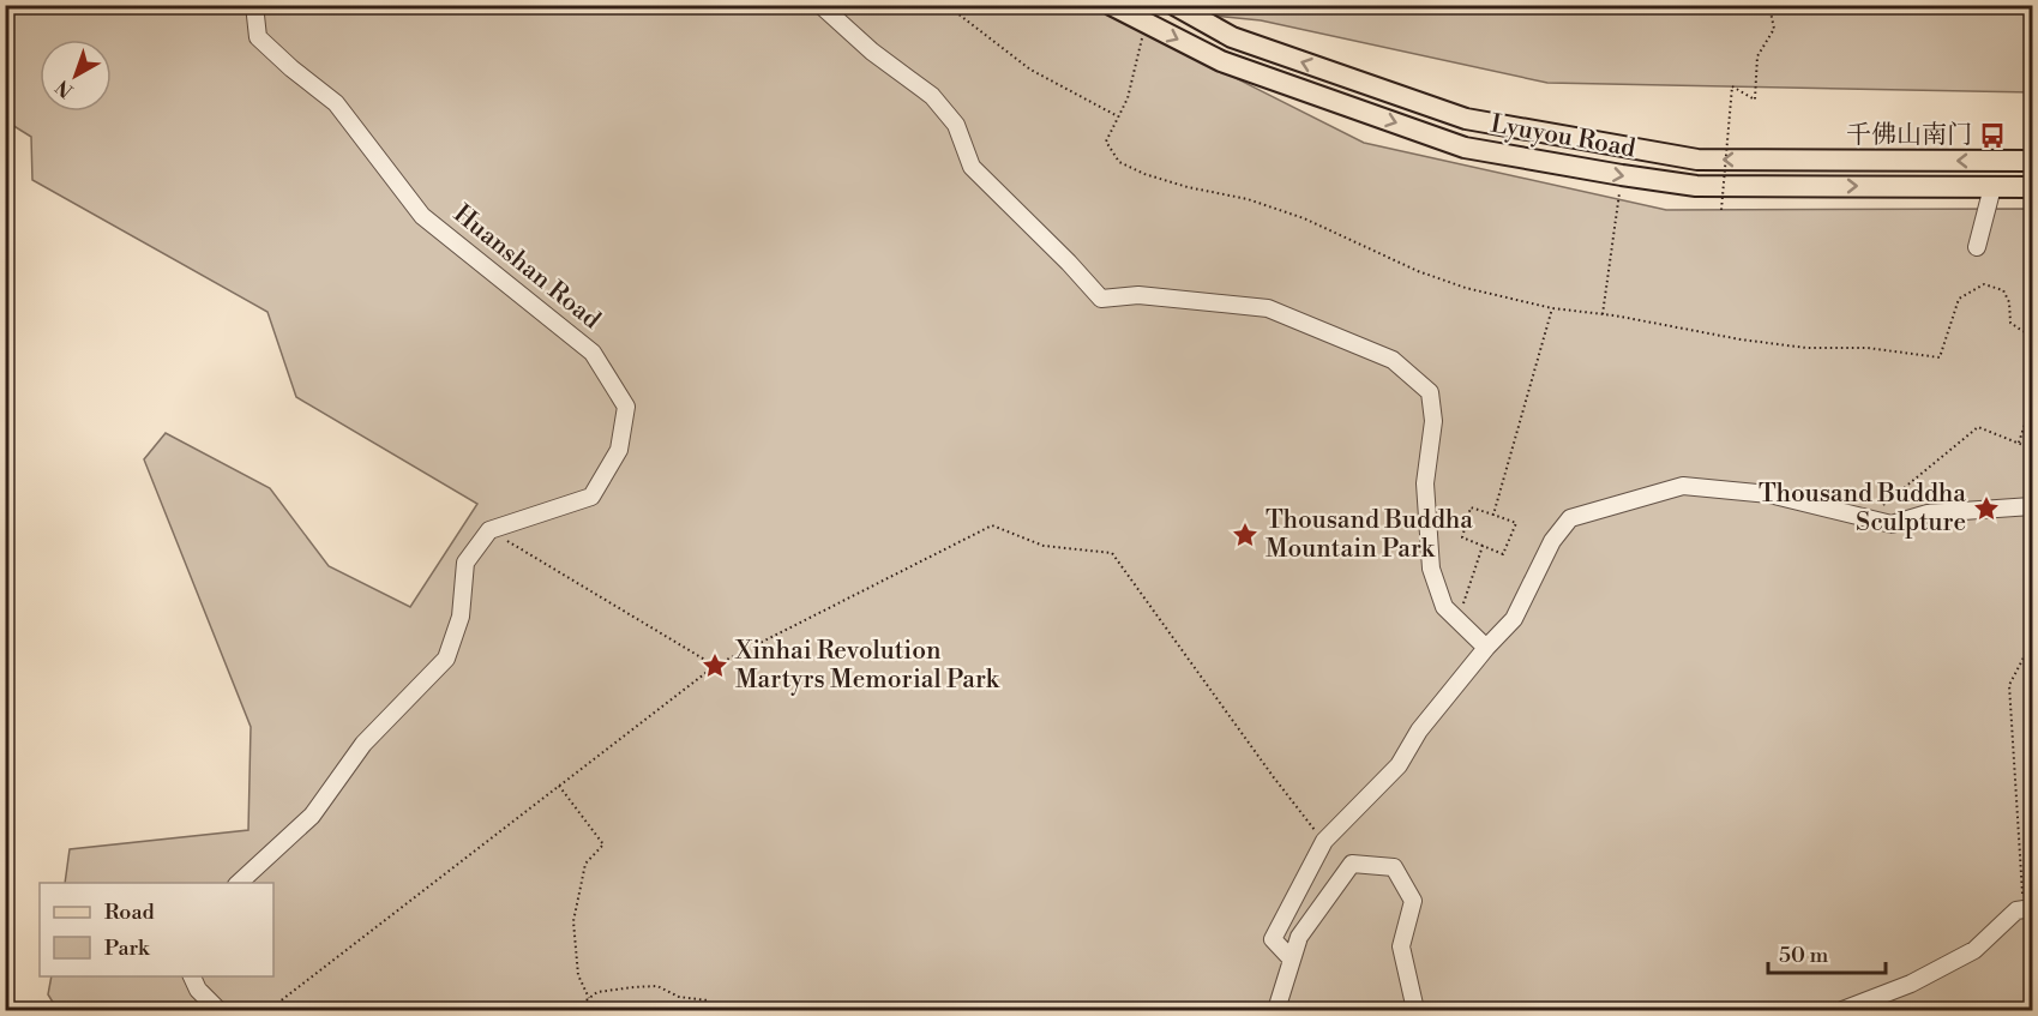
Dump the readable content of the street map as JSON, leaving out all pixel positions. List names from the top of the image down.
{
  "streets": {
    "main road": ["Lyuyou Road"],
    "lane": ["Huanshan Road"]
  },
  "places": {
    "bus stop": ["千佛山南门"],
    "place": ["Thousand Buddha Sculpture", "Thousand Buddha Mountain Park", "Xinhai Revolution Martyrs Memorial Park"]
  },
  "legend": ["Road", "Park"],
  "scale_bar": "50 m",
  "north": "bottom left"
}
